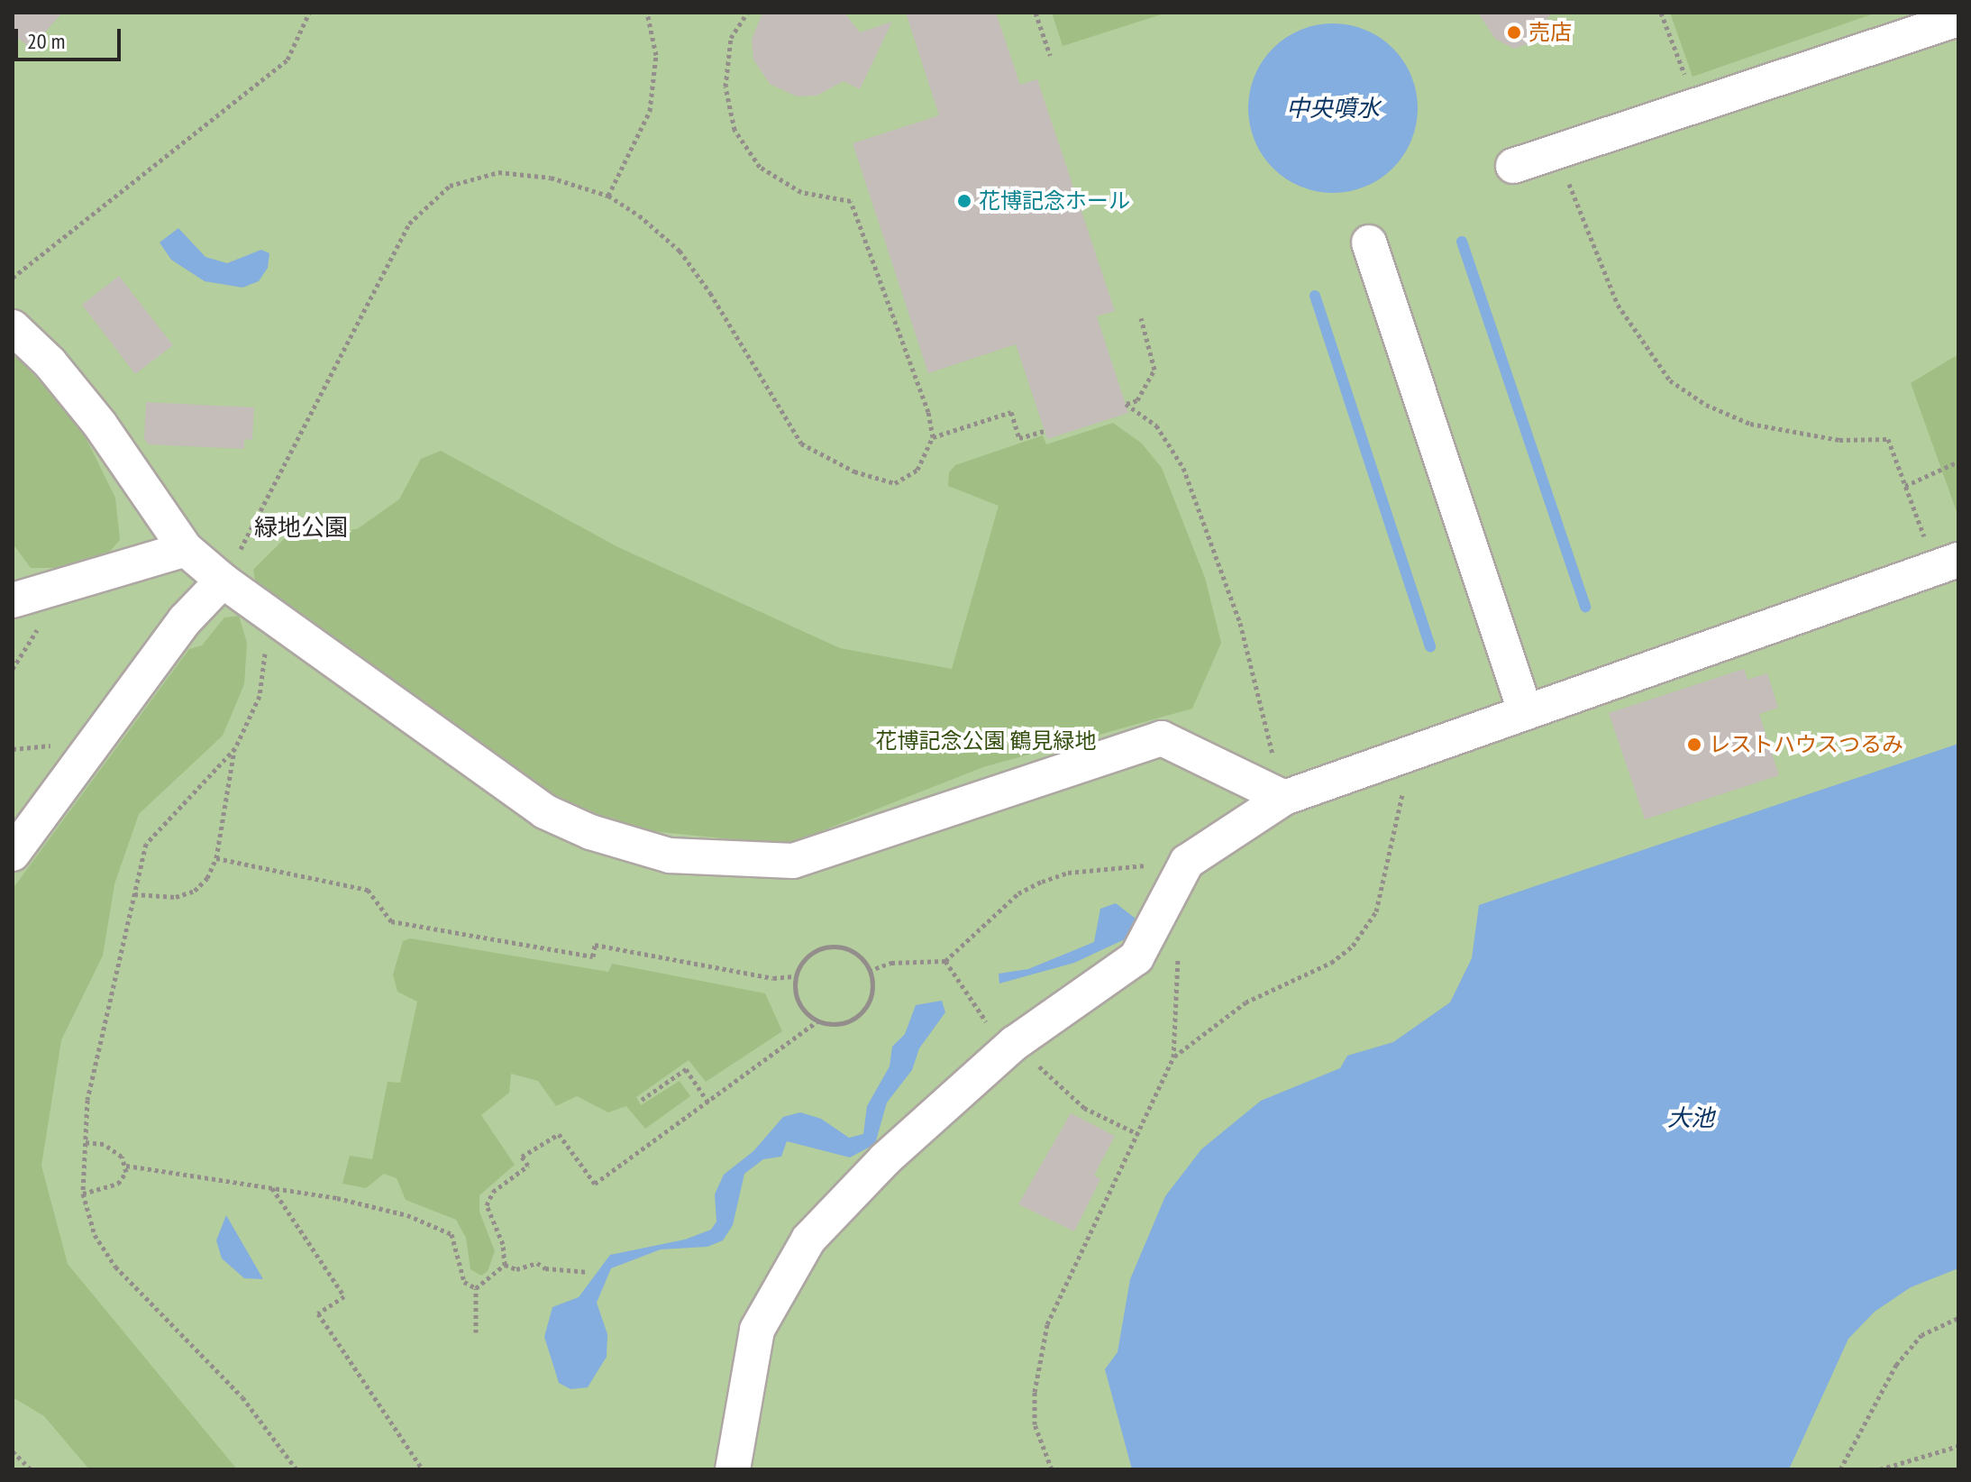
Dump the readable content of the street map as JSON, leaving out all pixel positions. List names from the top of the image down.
{
  "districts": ["緑地公園"],
  "water": ["中央噴水", "大池"],
  "parks": ["花博記念公園 鶴見緑地"],
  "places": ["売店", "花博記念ホール", "レストハウスつるみ"],
  "scale_bar": "20 m"
}
